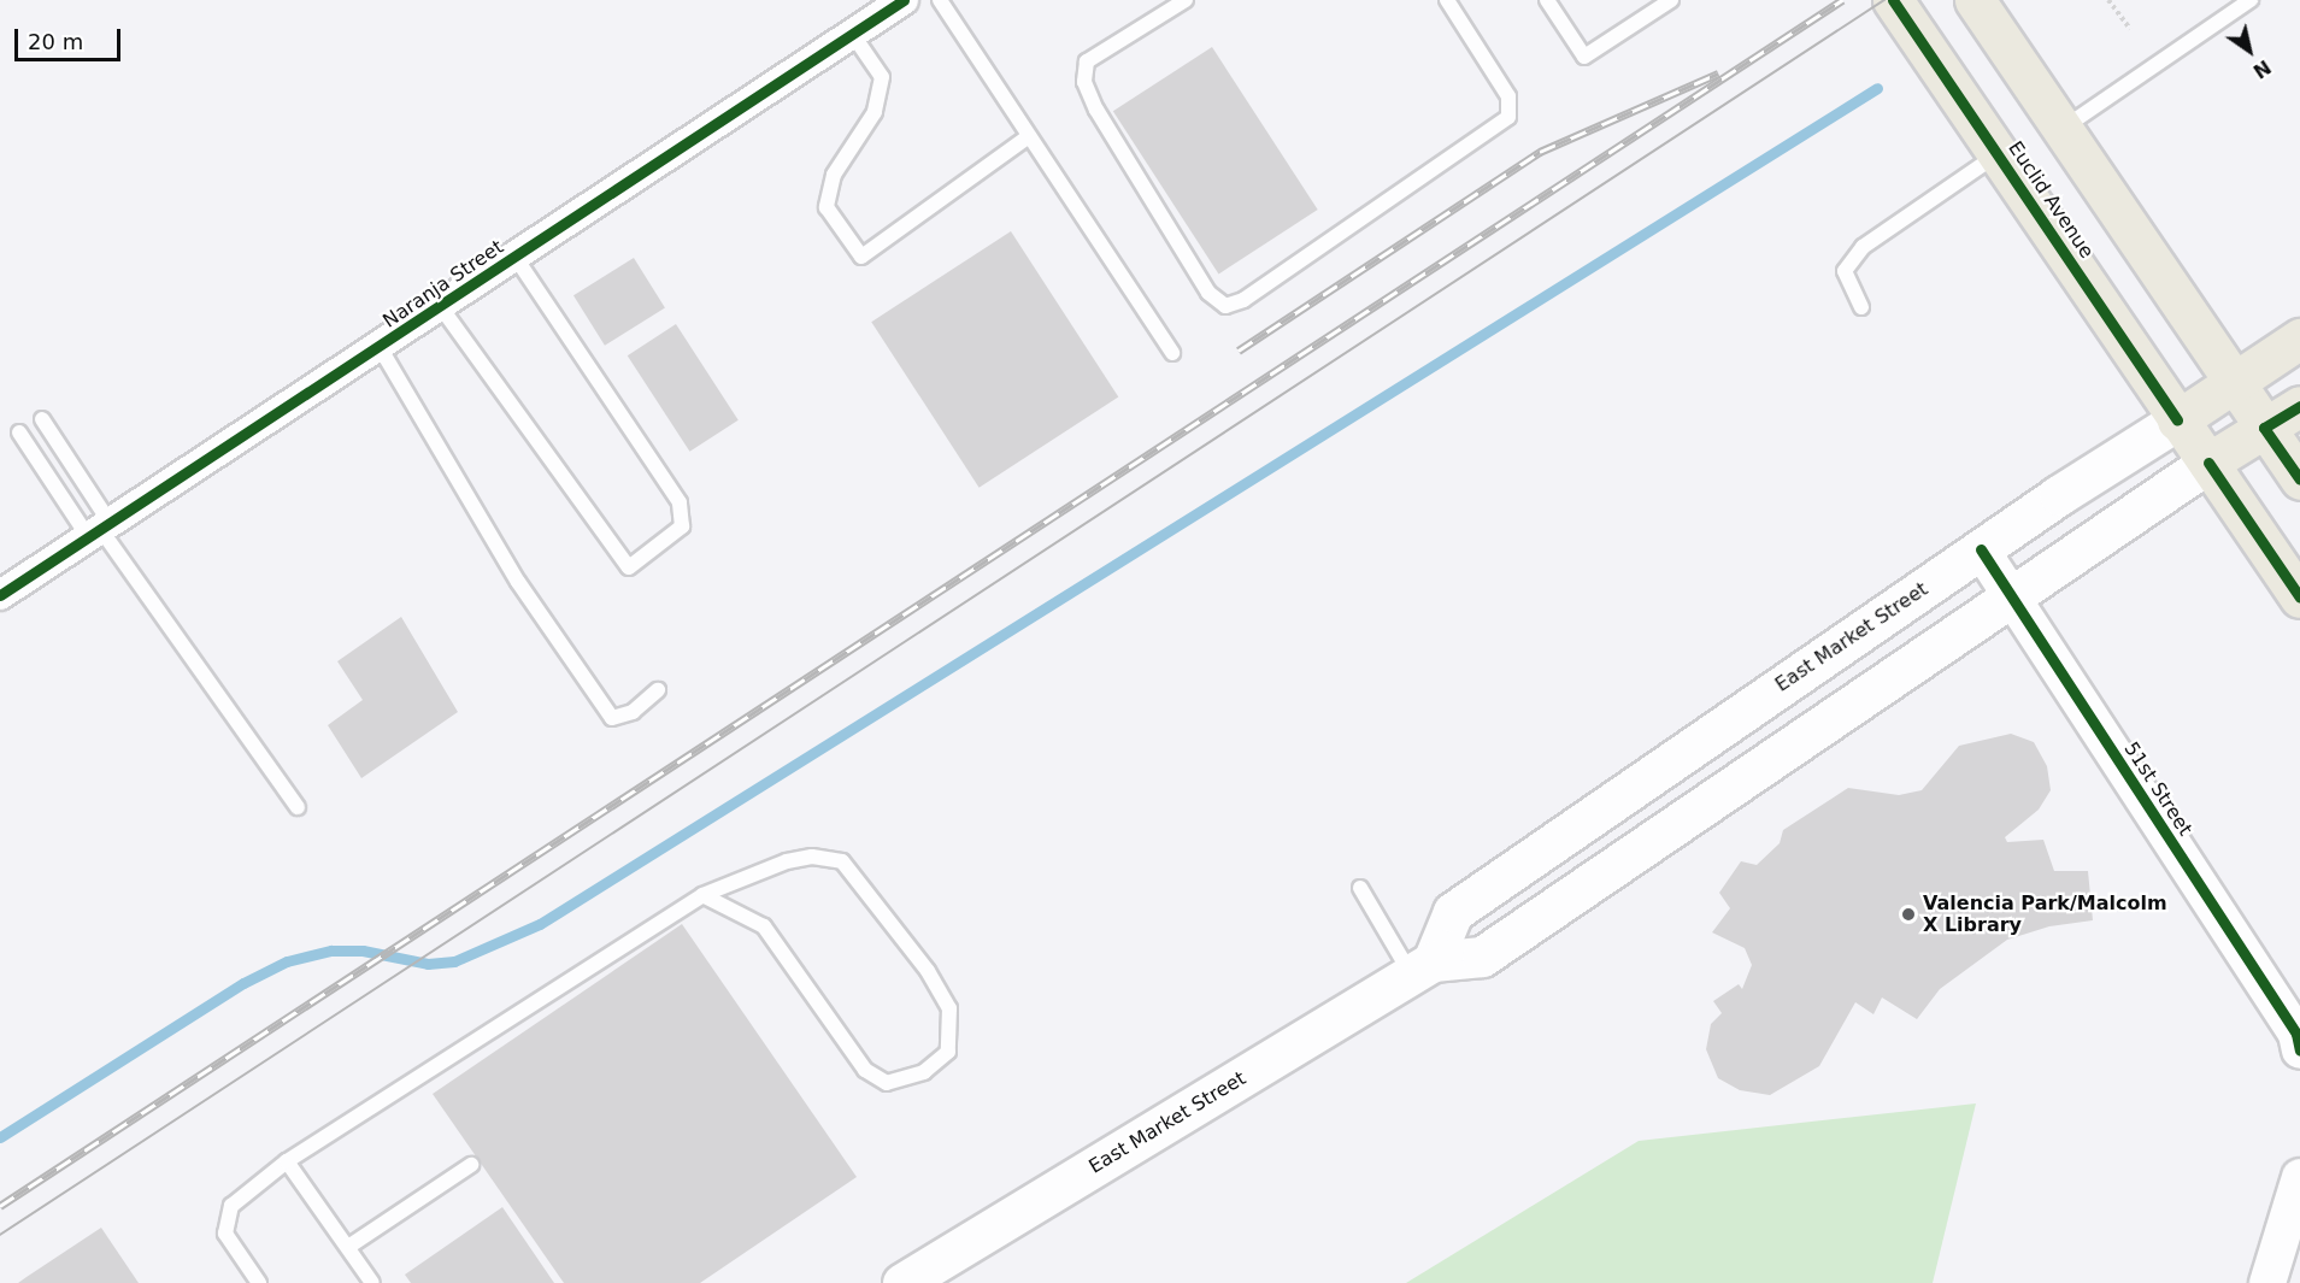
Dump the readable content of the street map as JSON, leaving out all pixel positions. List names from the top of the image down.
{
  "streets": {
    "main road": ["Euclid Avenue", "East Market Street"],
    "street": ["Naranja Street", "51st Street"]
  },
  "crossings": [
    ["Euclid Avenue", "East Market Street"],
    ["East Market Street", "51st Street"]
  ],
  "places": ["Valencia Park/Malcolm X Library"],
  "scale_bar": "20 m",
  "north": "bottom right"
}
